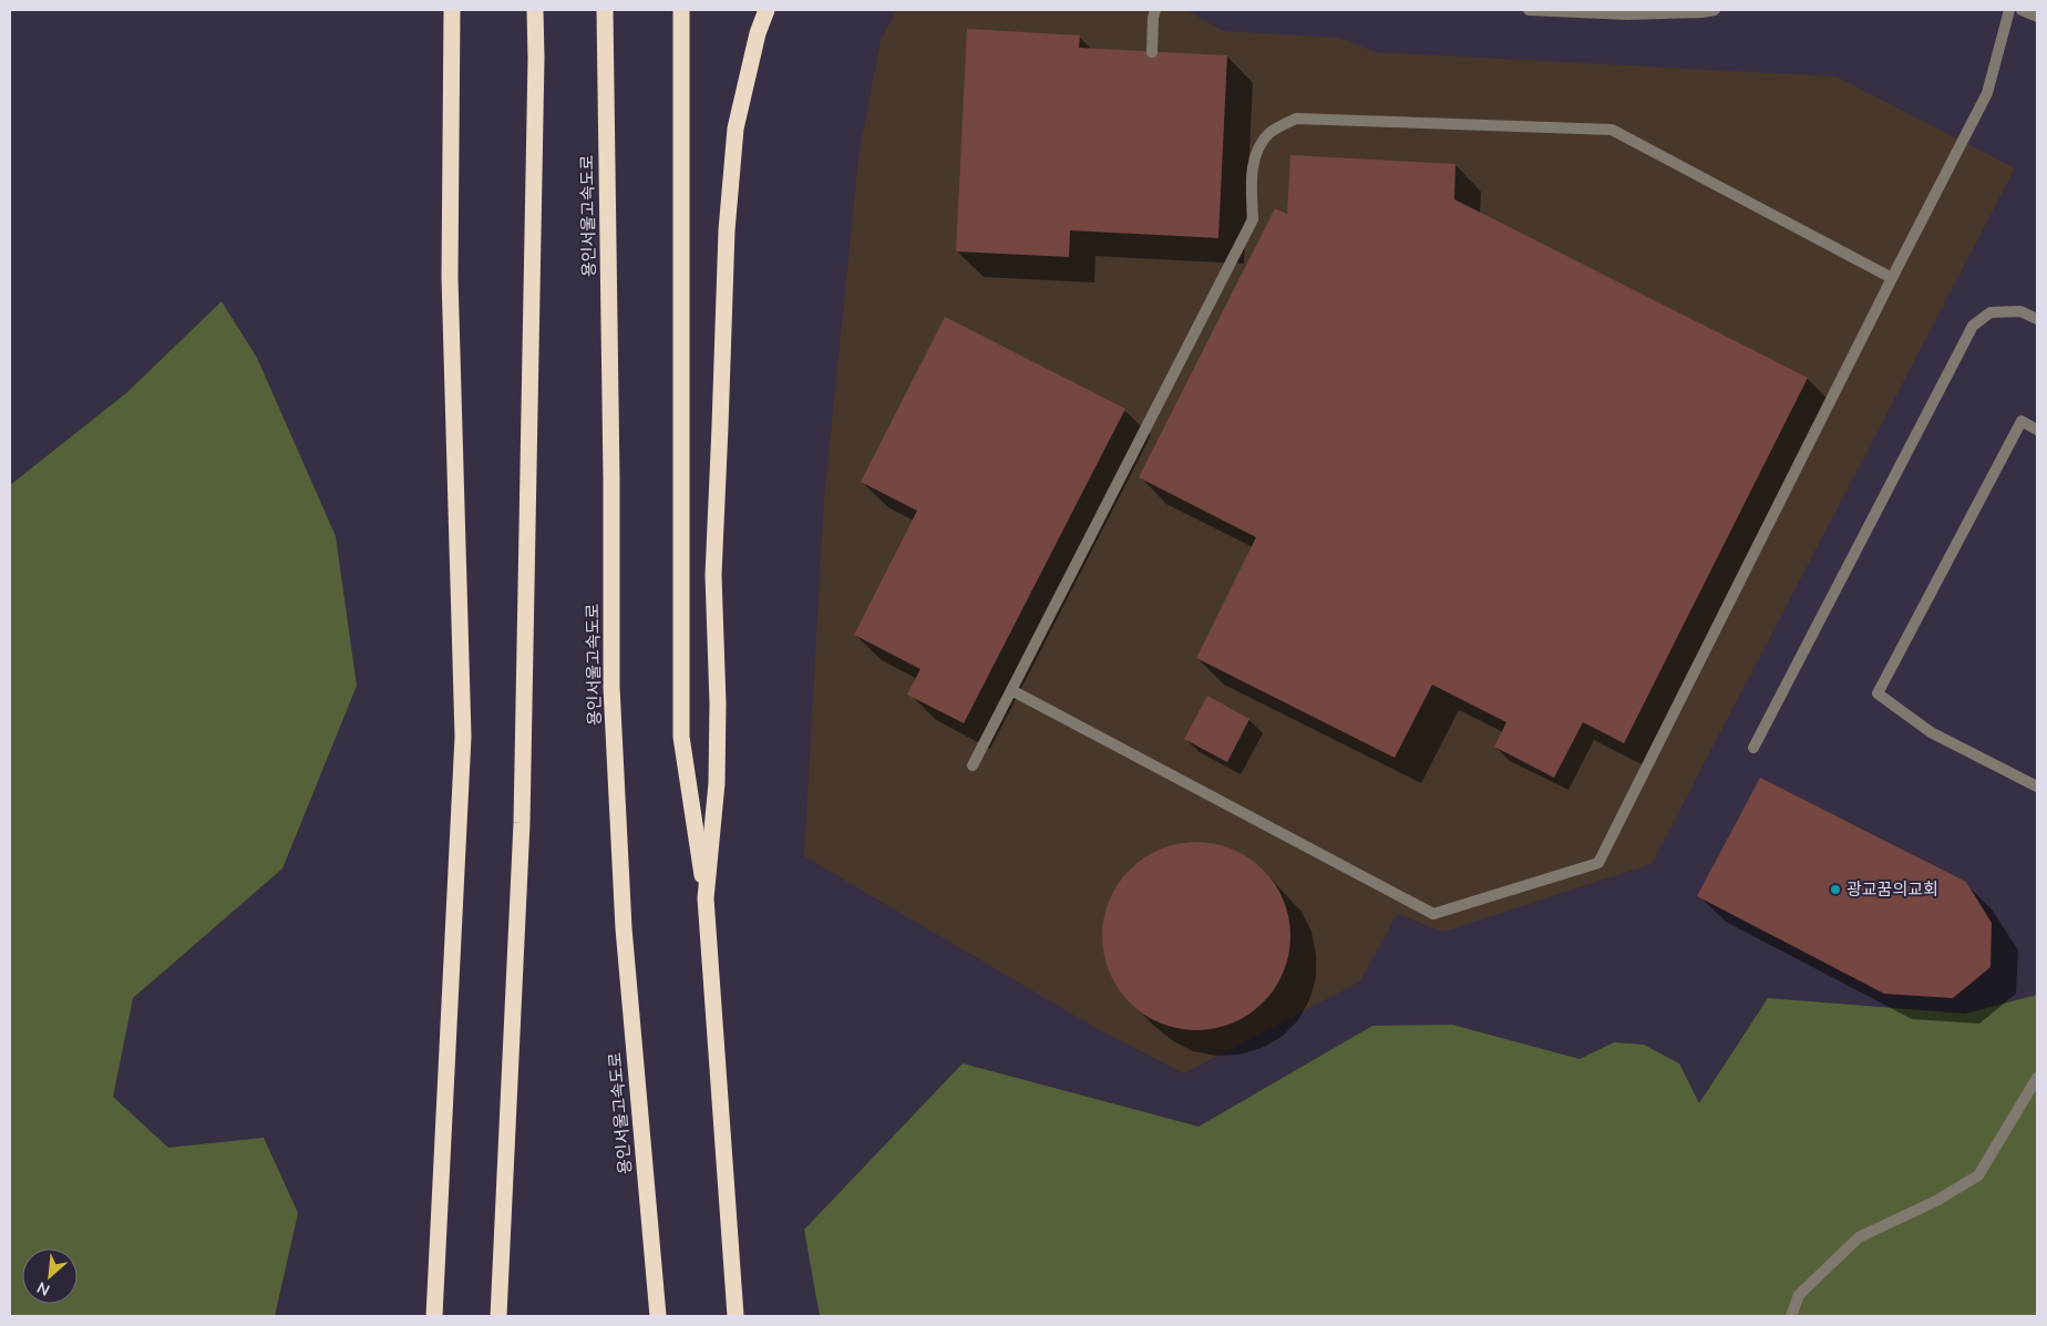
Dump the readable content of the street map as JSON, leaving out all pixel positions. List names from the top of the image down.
{
  "streets": {
    "highway": ["용인서울고속도로"]
  },
  "places": ["광교꿈의교회"],
  "north": "bottom left"
}
